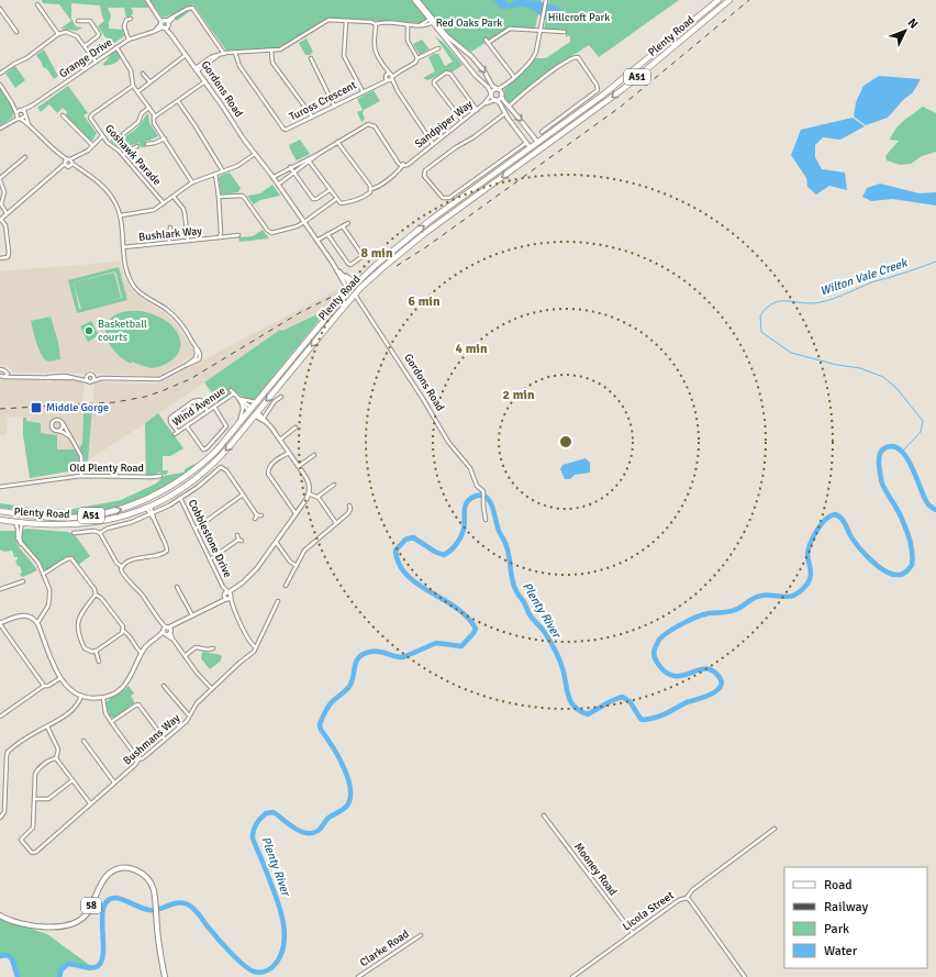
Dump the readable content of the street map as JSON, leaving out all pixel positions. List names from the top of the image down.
{
  "streets": {
    "highway": ["Plenty Road", "A51", "Gordons Road"],
    "main road": ["58"],
    "street": [
      "Grange Drive",
      "Tuross Crescent",
      "Sandpiper Way",
      "Goshawk Parade",
      "Bushlark Way",
      "Wind Avenue",
      "Old Plenty Road",
      "Cobblestone Drive",
      "Bushmans Way",
      "Mooney Road",
      "Licola Street",
      "Clarke Road"
    ]
  },
  "crossings": [
    ["Plenty Road", "Gordons Road"],
    ["Grange Drive", "Gordons Road"],
    ["Cobblestone Drive", "Bushmans Way"],
    ["Mooney Road", "Licola Street"]
  ],
  "water": ["Wilton Vale Creek", "Plenty River"],
  "parks": ["Hillcroft Park", "Red Oaks Park"],
  "places": {
    "other": ["Basketball courts"],
    "transit": ["Middle Gorge"]
  },
  "legend": [
    "Road",
    "Railway",
    "Park",
    "Water"
  ],
  "north": "top right",
  "rings": [
    "8 min",
    "6 min",
    "4 min",
    "2 min"
  ]
}
